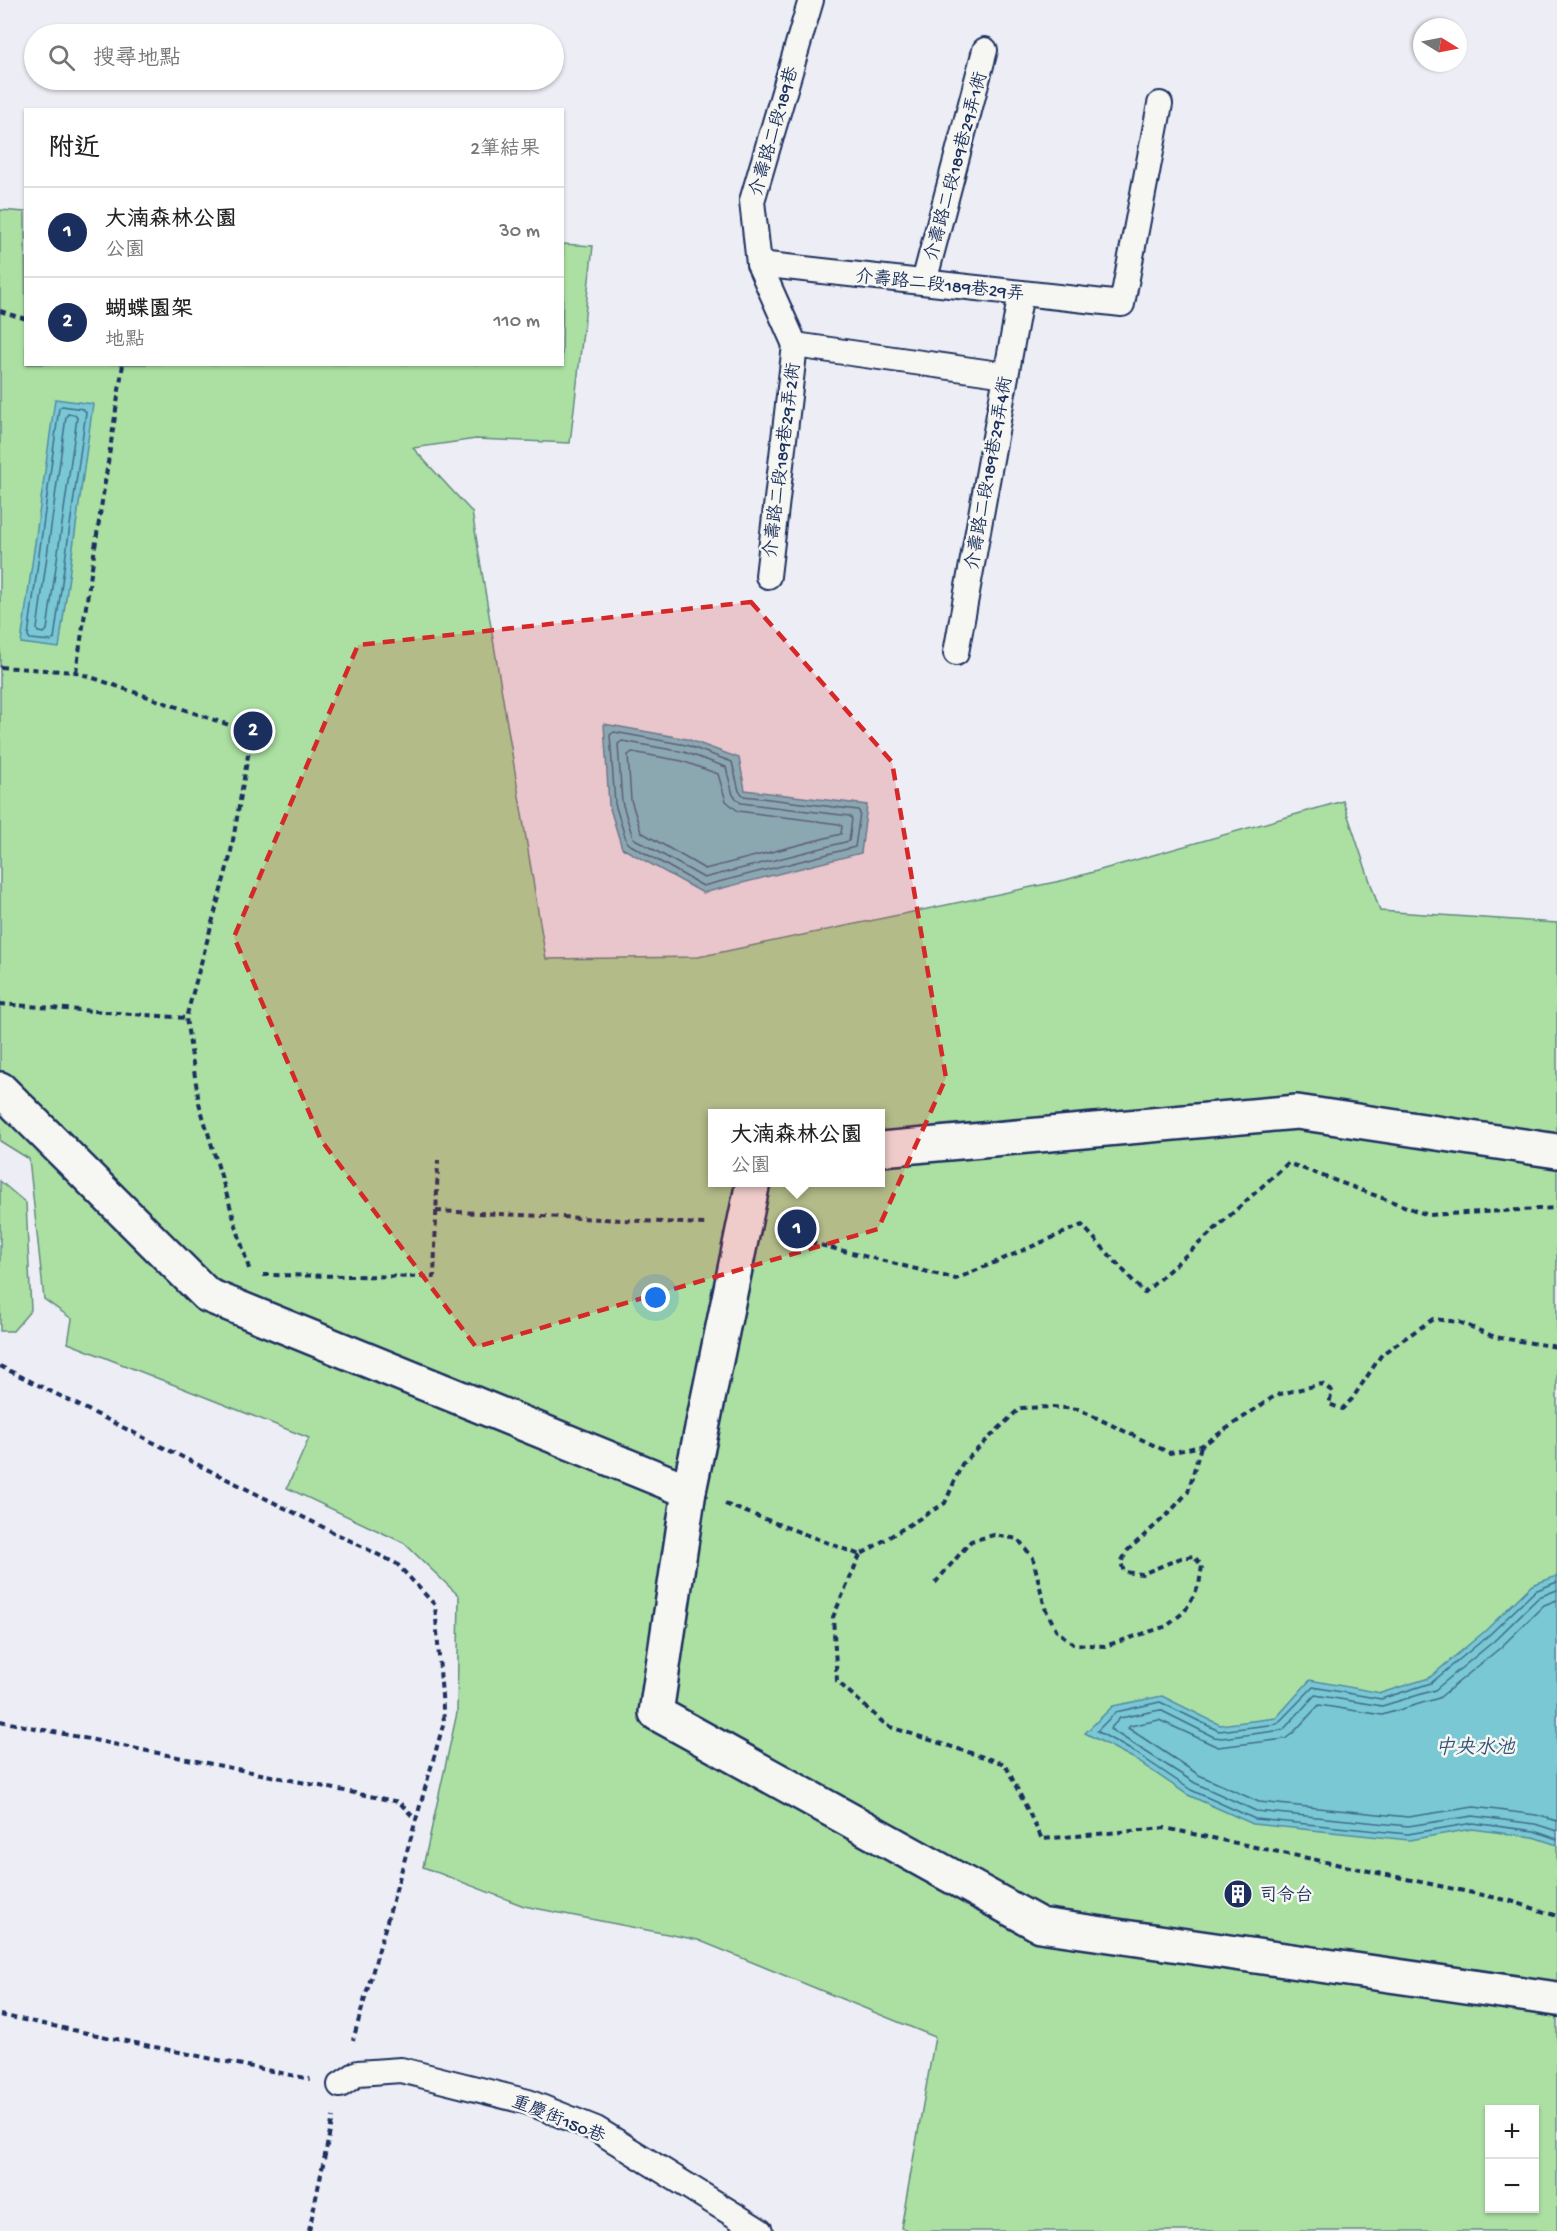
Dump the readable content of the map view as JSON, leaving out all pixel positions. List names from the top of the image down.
{
  "streets": {
    "lane": [
      "介壽路二段189巷",
      "介壽路二段189巷29弄1衖",
      "介壽路二段189巷29弄",
      "介壽路二段189巷29弄2衖",
      "介壽路二段189巷29弄4衖",
      "重慶街150巷"
    ]
  },
  "crossings": [
    ["介壽路二段189巷", "介壽路二段189巷29弄"],
    ["介壽路二段189巷", "介壽路二段189巷29弄2衖"],
    ["介壽路二段189巷29弄1衖", "介壽路二段189巷29弄"],
    ["介壽路二段189巷29弄", "介壽路二段189巷29弄4衖"]
  ],
  "water": ["中央水池"],
  "places": {
    "building": ["司令台"]
  },
  "north": "right",
  "page": {
    "search": "搜尋地點",
    "heading": ["附近", "2筆結果"],
    "list": [
      {
        "mark": "1",
        "name": "大湳森林公園",
        "note": "公園",
        "value": "30 m"
      },
      {
        "mark": "2",
        "name": "蝴蝶園架",
        "note": "地點",
        "value": "110 m"
      }
    ],
    "pins": ["2", "1"],
    "popup": ["大湳森林公園", "公園"],
    "map_buttons": ["+", "−"]
  }
}
